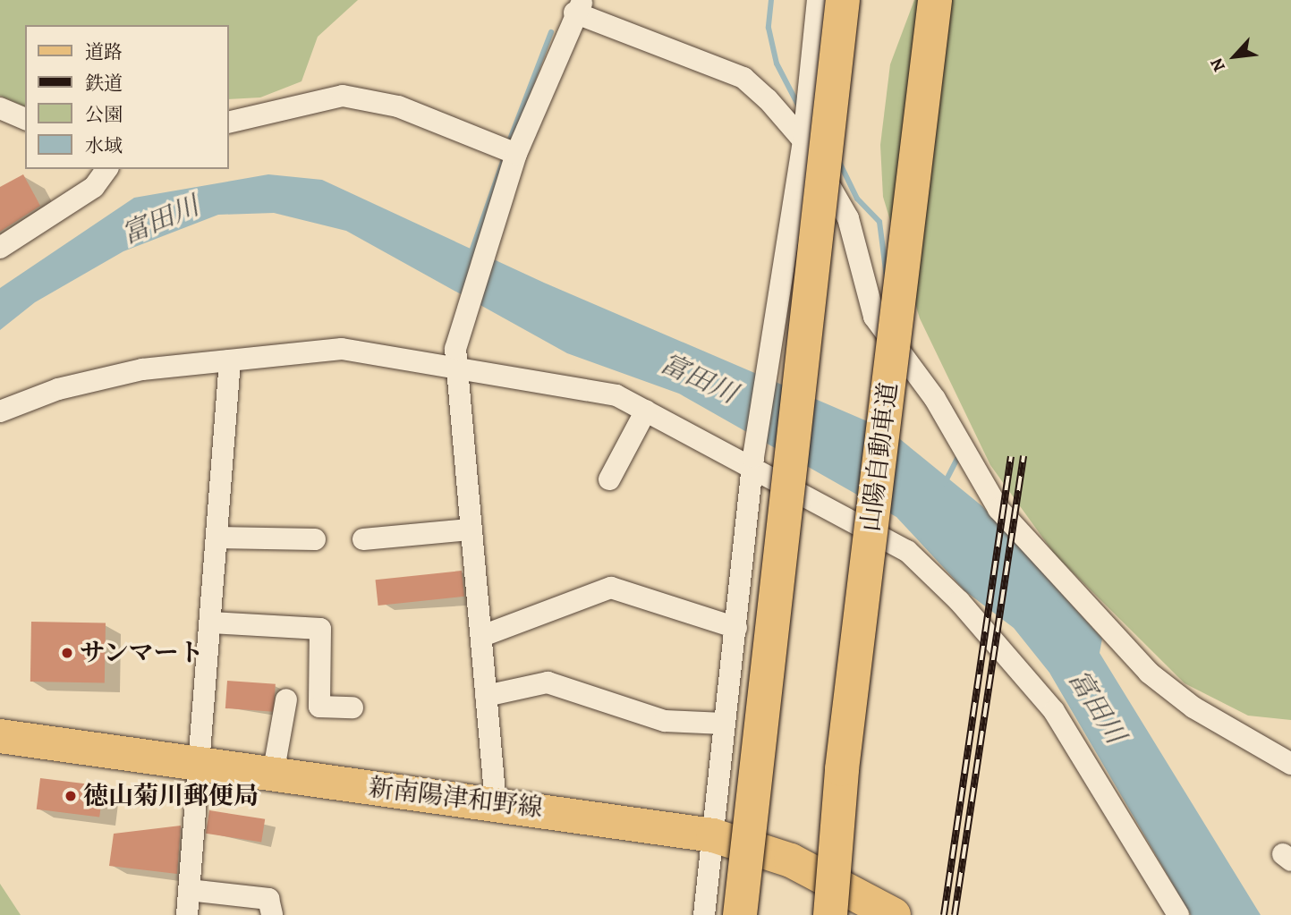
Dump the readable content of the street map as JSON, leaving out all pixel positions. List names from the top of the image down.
{
  "streets": {
    "main road": ["山陽自動車道", "新南陽津和野線"]
  },
  "water": ["富田川"],
  "places": ["サンマート", "徳山菊川郵便局"],
  "legend": [
    "道路",
    "鉄道",
    "公園",
    "水域"
  ],
  "north": "bottom left"
}
